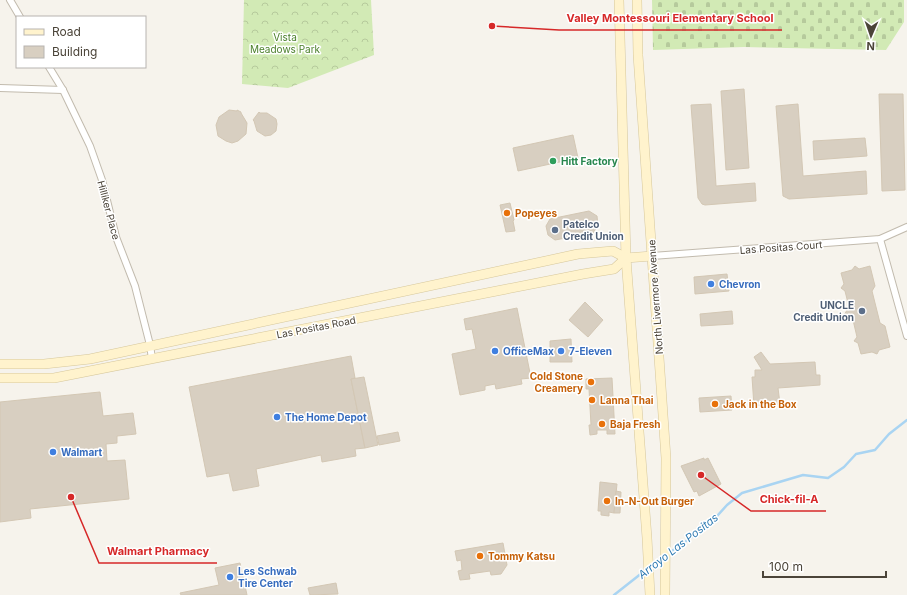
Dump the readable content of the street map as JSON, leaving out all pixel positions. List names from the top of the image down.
{
  "streets": {
    "main road": ["North Livermore Avenue", "Las Positas Road"],
    "street": ["Hilliker Place", "Las Positas Court"]
  },
  "crossings": [
    ["Hilliker Place", "Las Positas Road"],
    ["Las Positas Court", "North Livermore Avenue"],
    ["Las Positas Court", "Las Positas Road"],
    ["North Livermore Avenue", "Las Positas Road"]
  ],
  "water": ["Arroyo Las Positas"],
  "parks": ["Vista Meadows Park"],
  "places": [
    "Valley Montessouri Elementary School",
    "Hitt Factory",
    "Popeyes",
    "Patelco Credit Union",
    "Chevron",
    "UNCLE Credit Union",
    "OfficeMax",
    "7-Eleven",
    "Cold Stone Creamery",
    "Lanna Thai",
    "Jack in the Box",
    "The Home Depot",
    "Baja Fresh",
    "Walmart",
    "Chick-fil-A",
    "Walmart Pharmacy",
    "In-N-Out Burger",
    "Tommy Katsu",
    "Les Schwab Tire Center"
  ],
  "legend": ["Road", "Building"],
  "scale_bar": "100 m",
  "north": "bottom"
}
